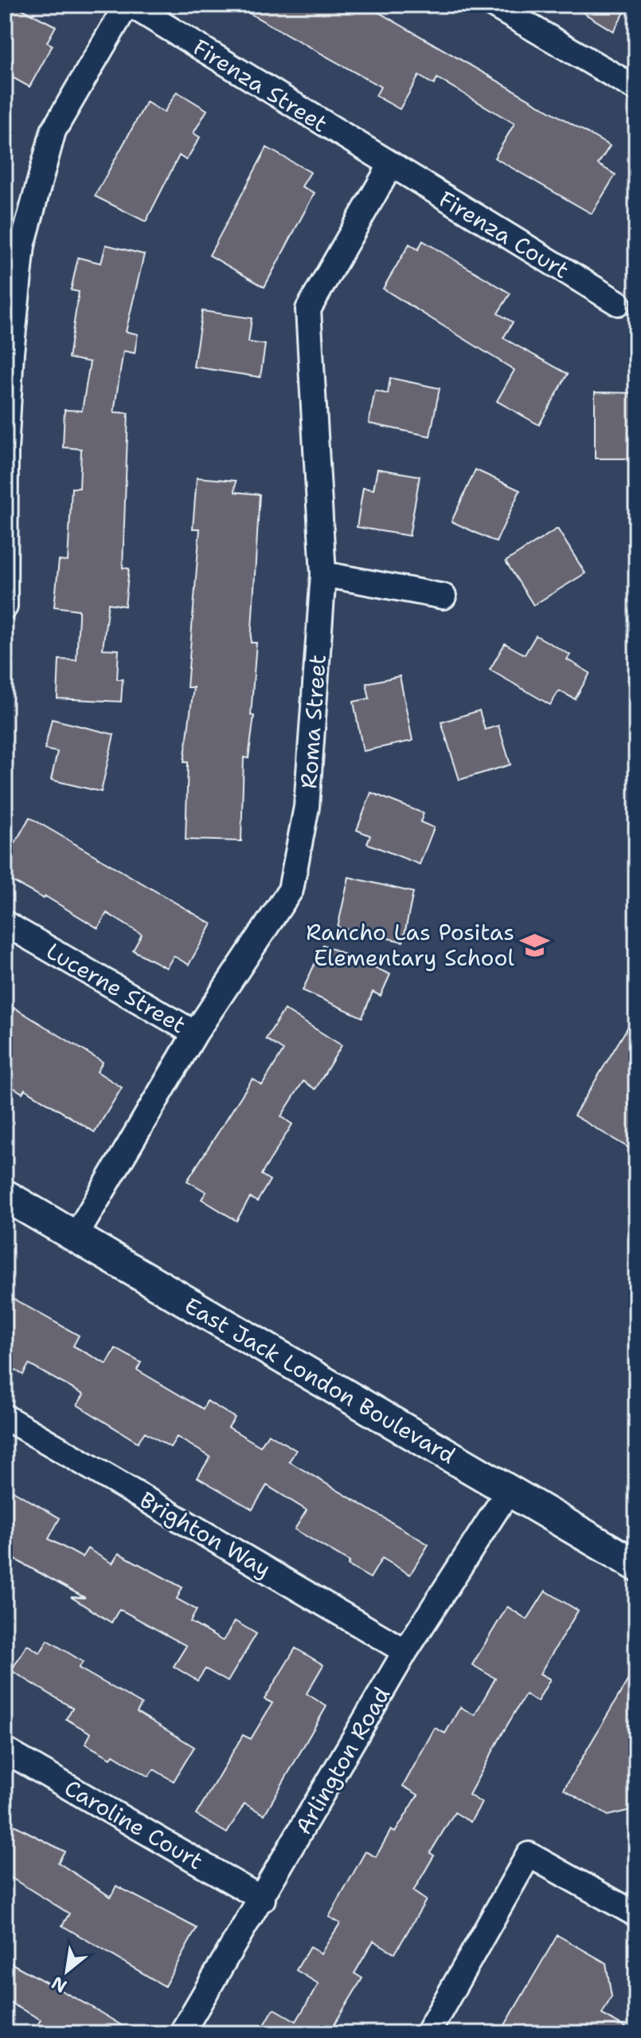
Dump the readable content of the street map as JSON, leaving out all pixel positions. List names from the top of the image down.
{
  "streets": {
    "main road": ["East Jack London Boulevard"],
    "street": [
      "Firenza Street",
      "Firenza Court",
      "Roma Street",
      "Lucerne Street",
      "Brighton Way",
      "Arlington Road",
      "Caroline Court"
    ]
  },
  "crossings": [
    ["Firenza Street", "Firenza Court"],
    ["Firenza Street", "Roma Street"],
    ["Firenza Court", "Roma Street"],
    ["Roma Street", "Lucerne Street"],
    ["Roma Street", "East Jack London Boulevard"],
    ["East Jack London Boulevard", "Arlington Road"],
    ["Brighton Way", "Arlington Road"],
    ["Arlington Road", "Caroline Court"]
  ],
  "places": {
    "school or university": ["Rancho Las Positas Elementary School"]
  },
  "north": "bottom left"
}
